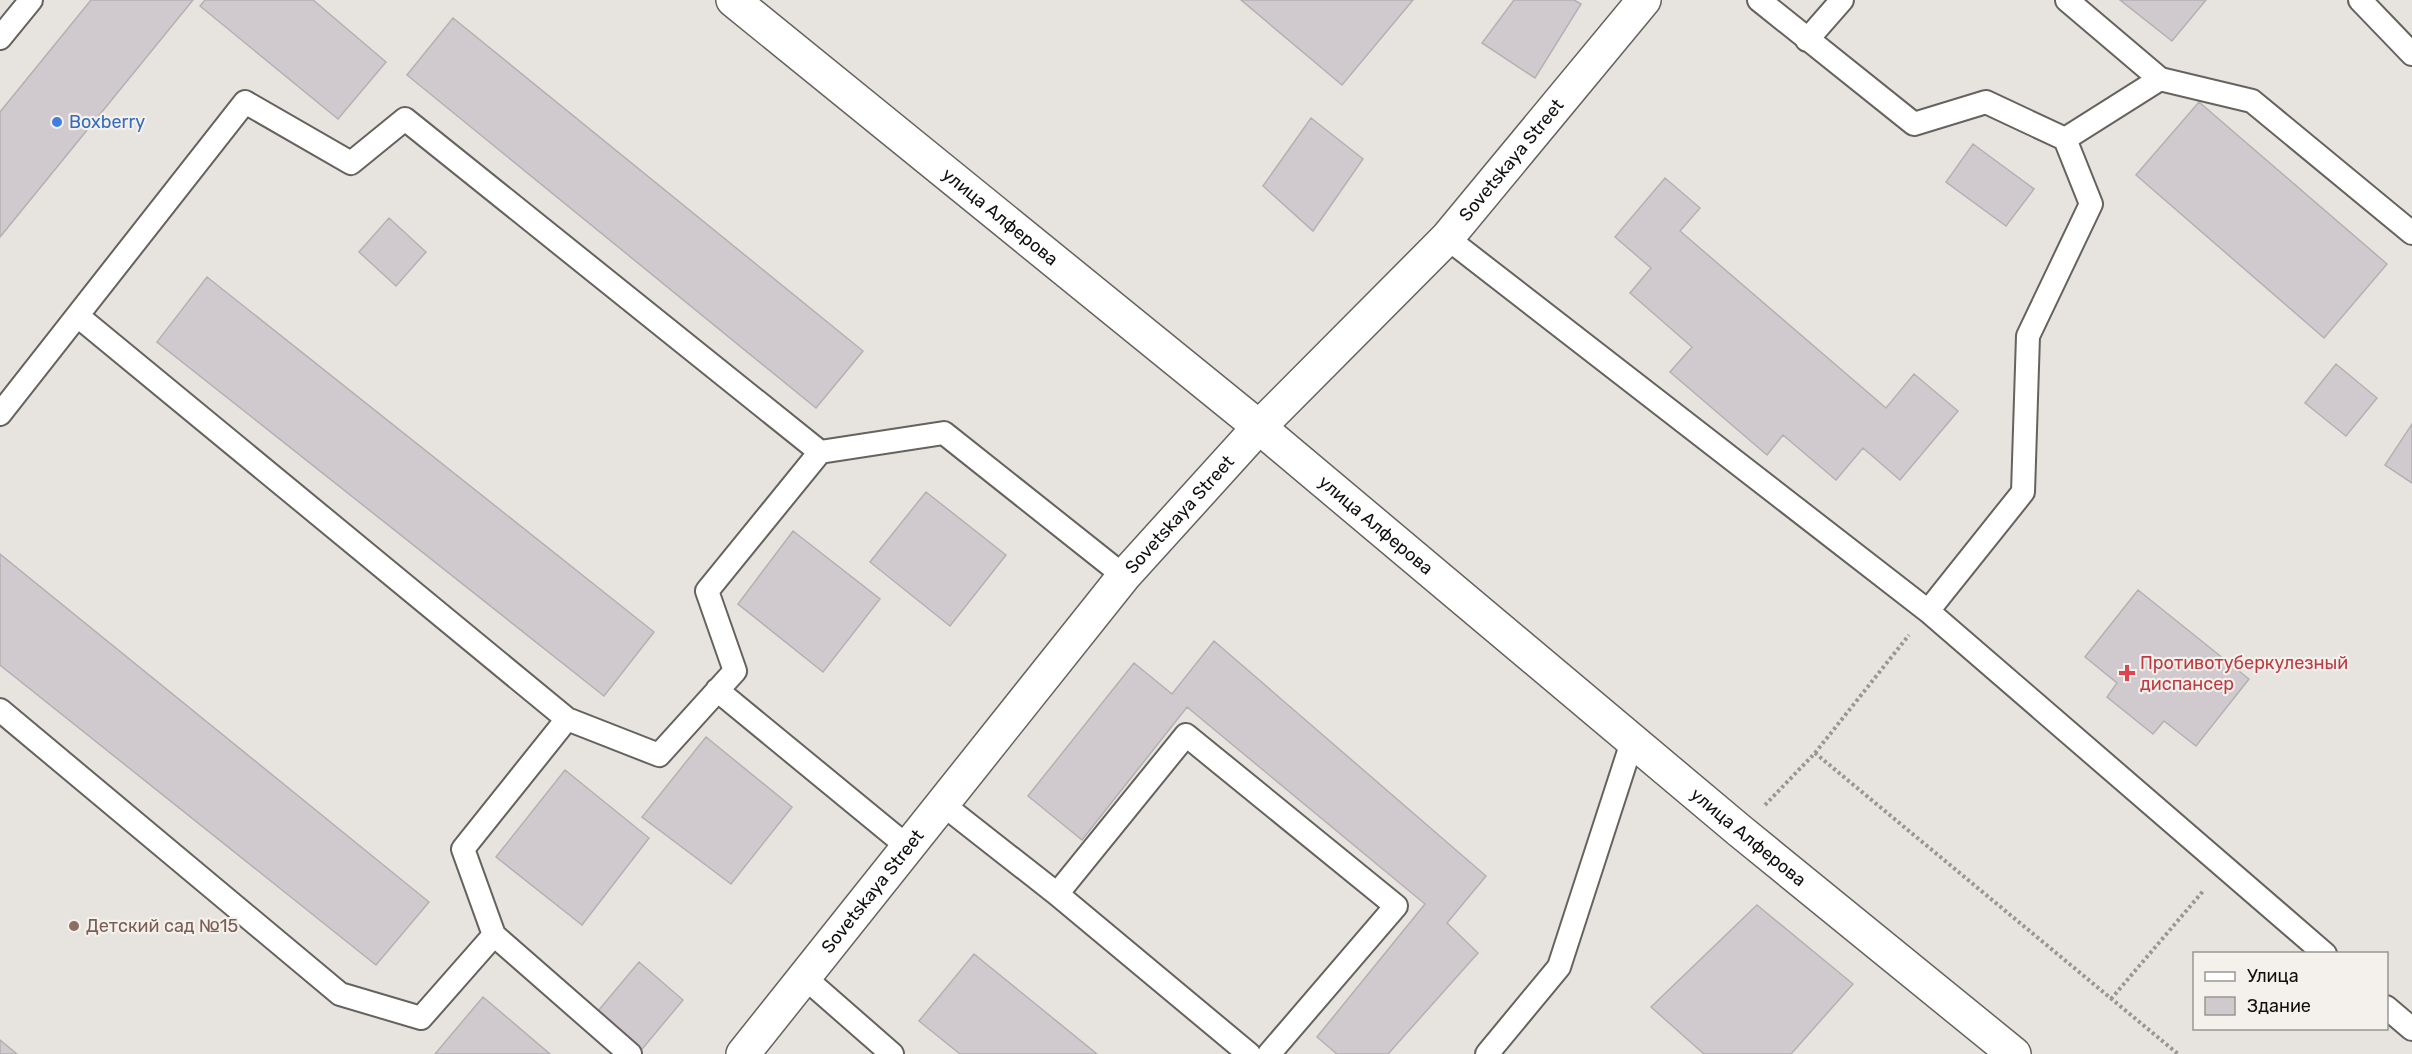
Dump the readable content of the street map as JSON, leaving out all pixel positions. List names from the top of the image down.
{
  "streets": {
    "street": ["Sovetskaya Street", "улица Алферова"]
  },
  "crossings": [
    ["Sovetskaya Street", "улица Алферова"]
  ],
  "places": {
    "other": ["Boxberry", "Детский сад №15"],
    "health": ["Противотуберкулезный диспансер"]
  },
  "legend": ["Улица", "Здание"]
}
